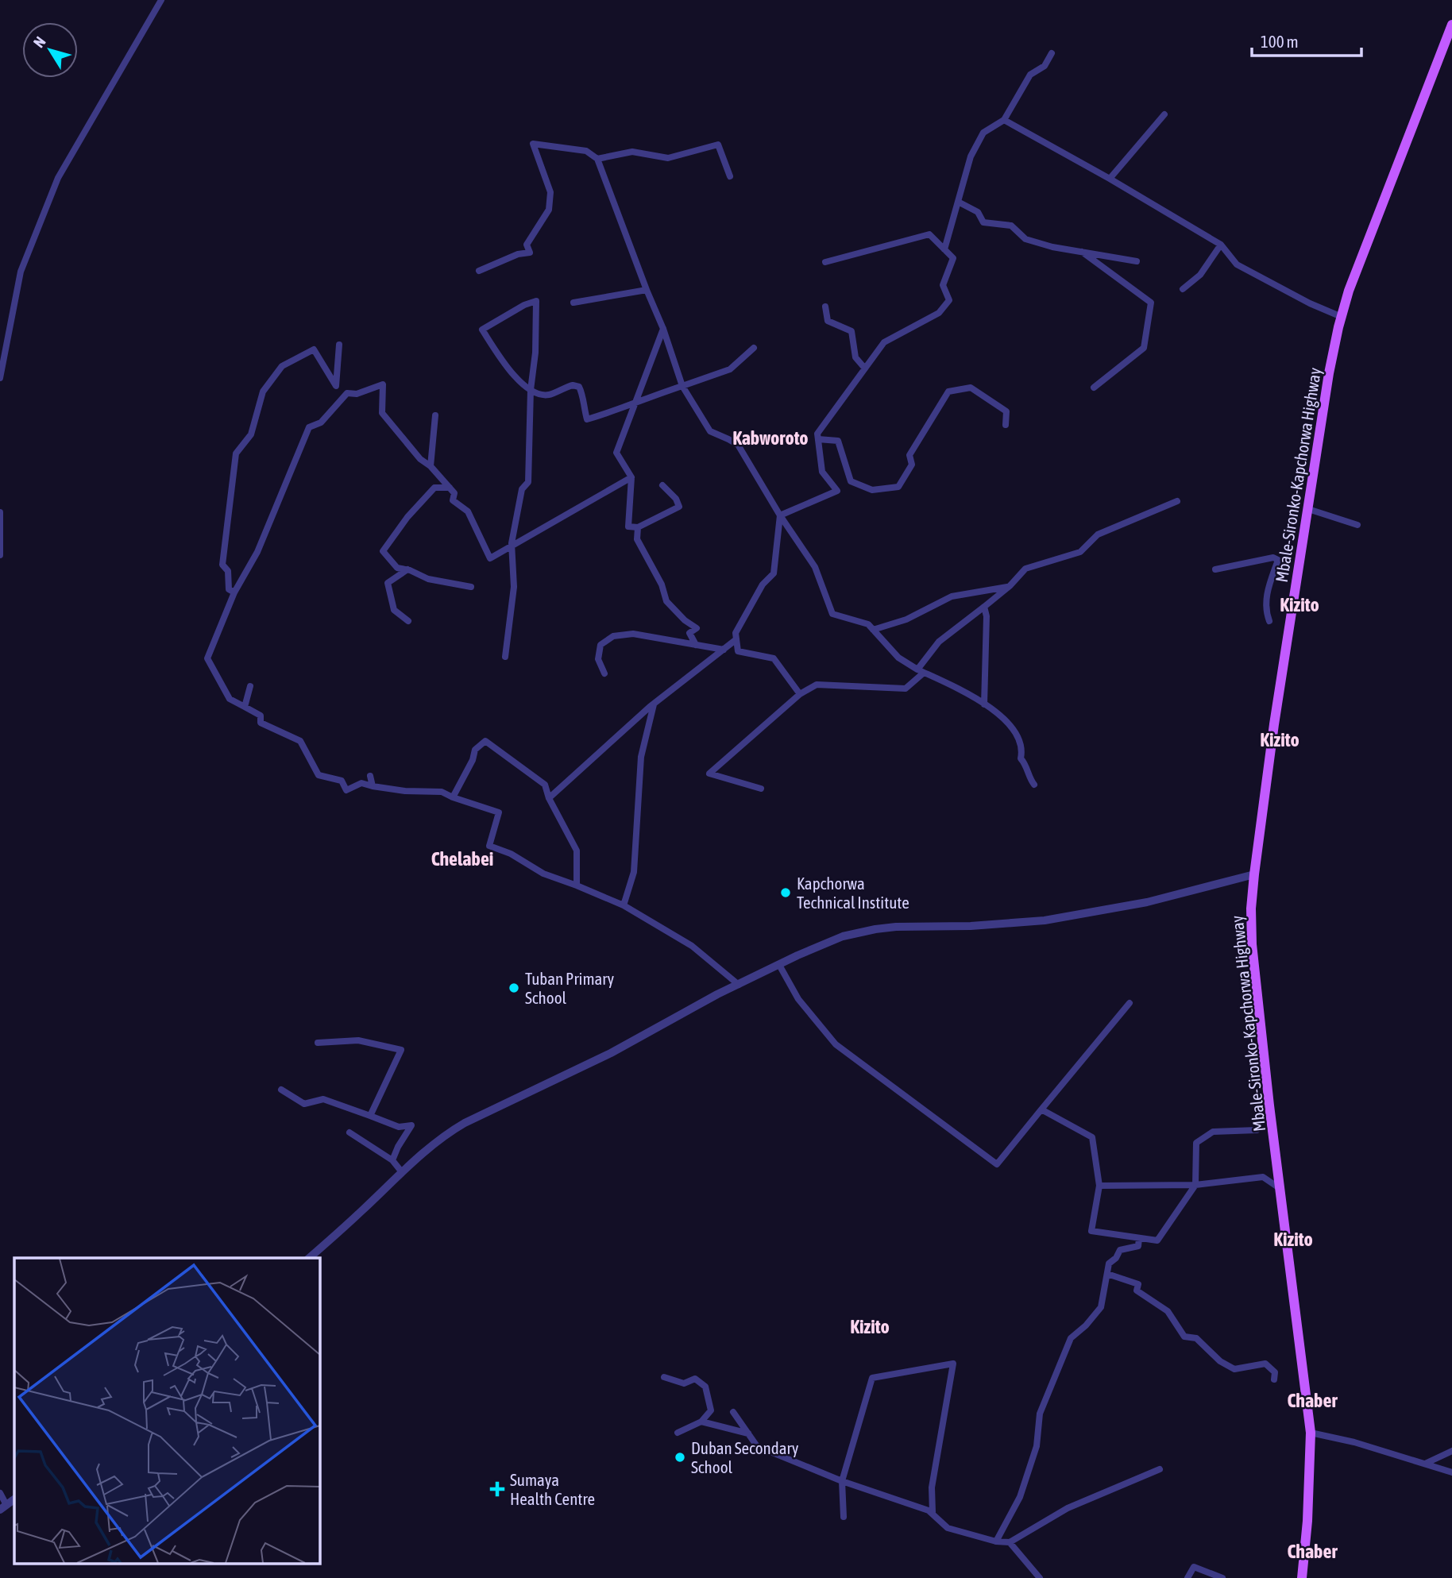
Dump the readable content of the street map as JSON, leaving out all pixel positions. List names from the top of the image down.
{
  "streets": {
    "main road": ["Mbale-Sironko-Kapchorwa Highway"]
  },
  "districts": [
    "Kabworoto",
    "Kizito",
    "Kizito",
    "Chelabei",
    "Kizito",
    "Kizito",
    "Chaber",
    "Chaber"
  ],
  "places": {
    "other": ["Kapchorwa Technical Institute", "Tuban Primary School", "Duban Secondary School"],
    "health": ["Sumaya Health Centre"]
  },
  "scale_bar": "100 m",
  "north": "top left"
}
